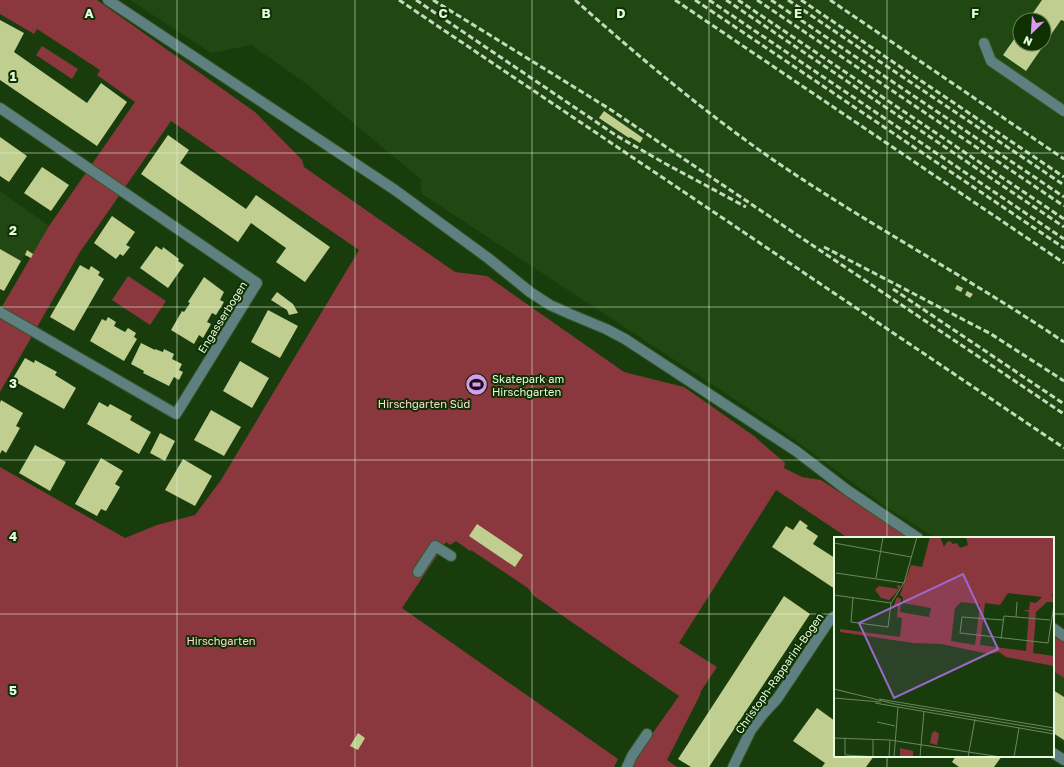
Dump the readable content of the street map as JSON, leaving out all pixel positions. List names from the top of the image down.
{
  "streets": {
    "street": ["Engasserbogen", "Christoph-Rapparini-Bogen"]
  },
  "parks": ["Hirschgarten Süd", "Hirschgarten"],
  "places": {
    "sports": ["Skatepark am Hirschgarten"]
  },
  "north": "bottom left",
  "grid": {
    "columns": [
      "A",
      "B",
      "C",
      "D",
      "E",
      "F"
    ],
    "rows": [
      "1",
      "2",
      "3",
      "4",
      "5"
    ]
  }
}
